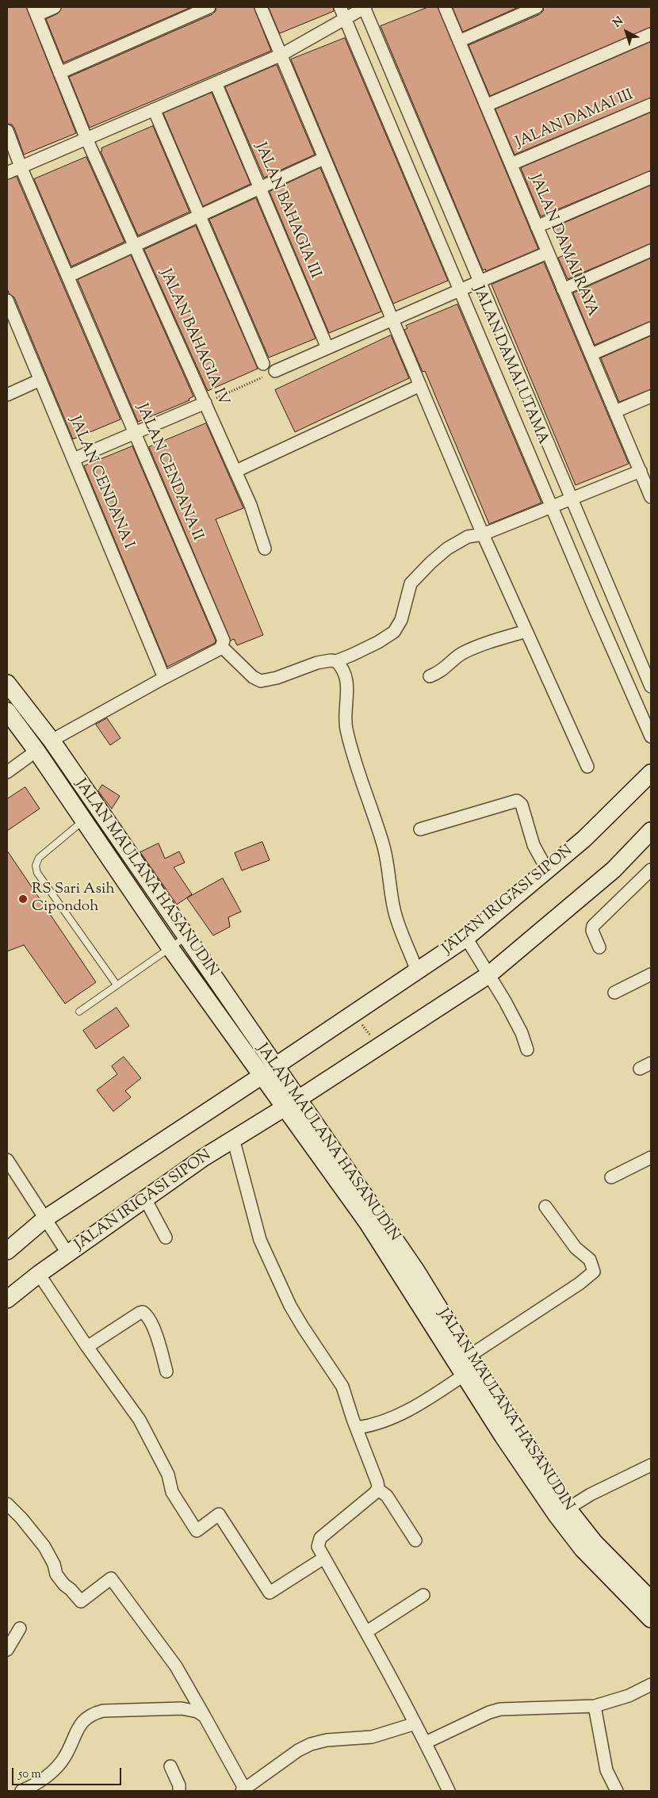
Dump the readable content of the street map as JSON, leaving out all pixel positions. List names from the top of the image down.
{
  "streets": {
    "street": [
      "JALAN DAMAI III",
      "JALAN BAHAGIA III",
      "JALAN DAMAI RAYA",
      "JALAN BAHAGIA IV",
      "JALAN DAMAI UTAMA",
      "JALAN CENDANA II",
      "JALAN CENDANA I",
      "JALAN MAULANA HASANUDIN",
      "JALAN IRIGASI SIPON"
    ]
  },
  "crossings": [
    ["JALAN DAMAI III", "JALAN DAMAI RAYA"],
    ["JALAN MAULANA HASANUDIN", "JALAN IRIGASI SIPON"]
  ],
  "places": ["RS Sari Asih Cipondoh"],
  "scale_bar": "50 m",
  "north": "top left"
}
